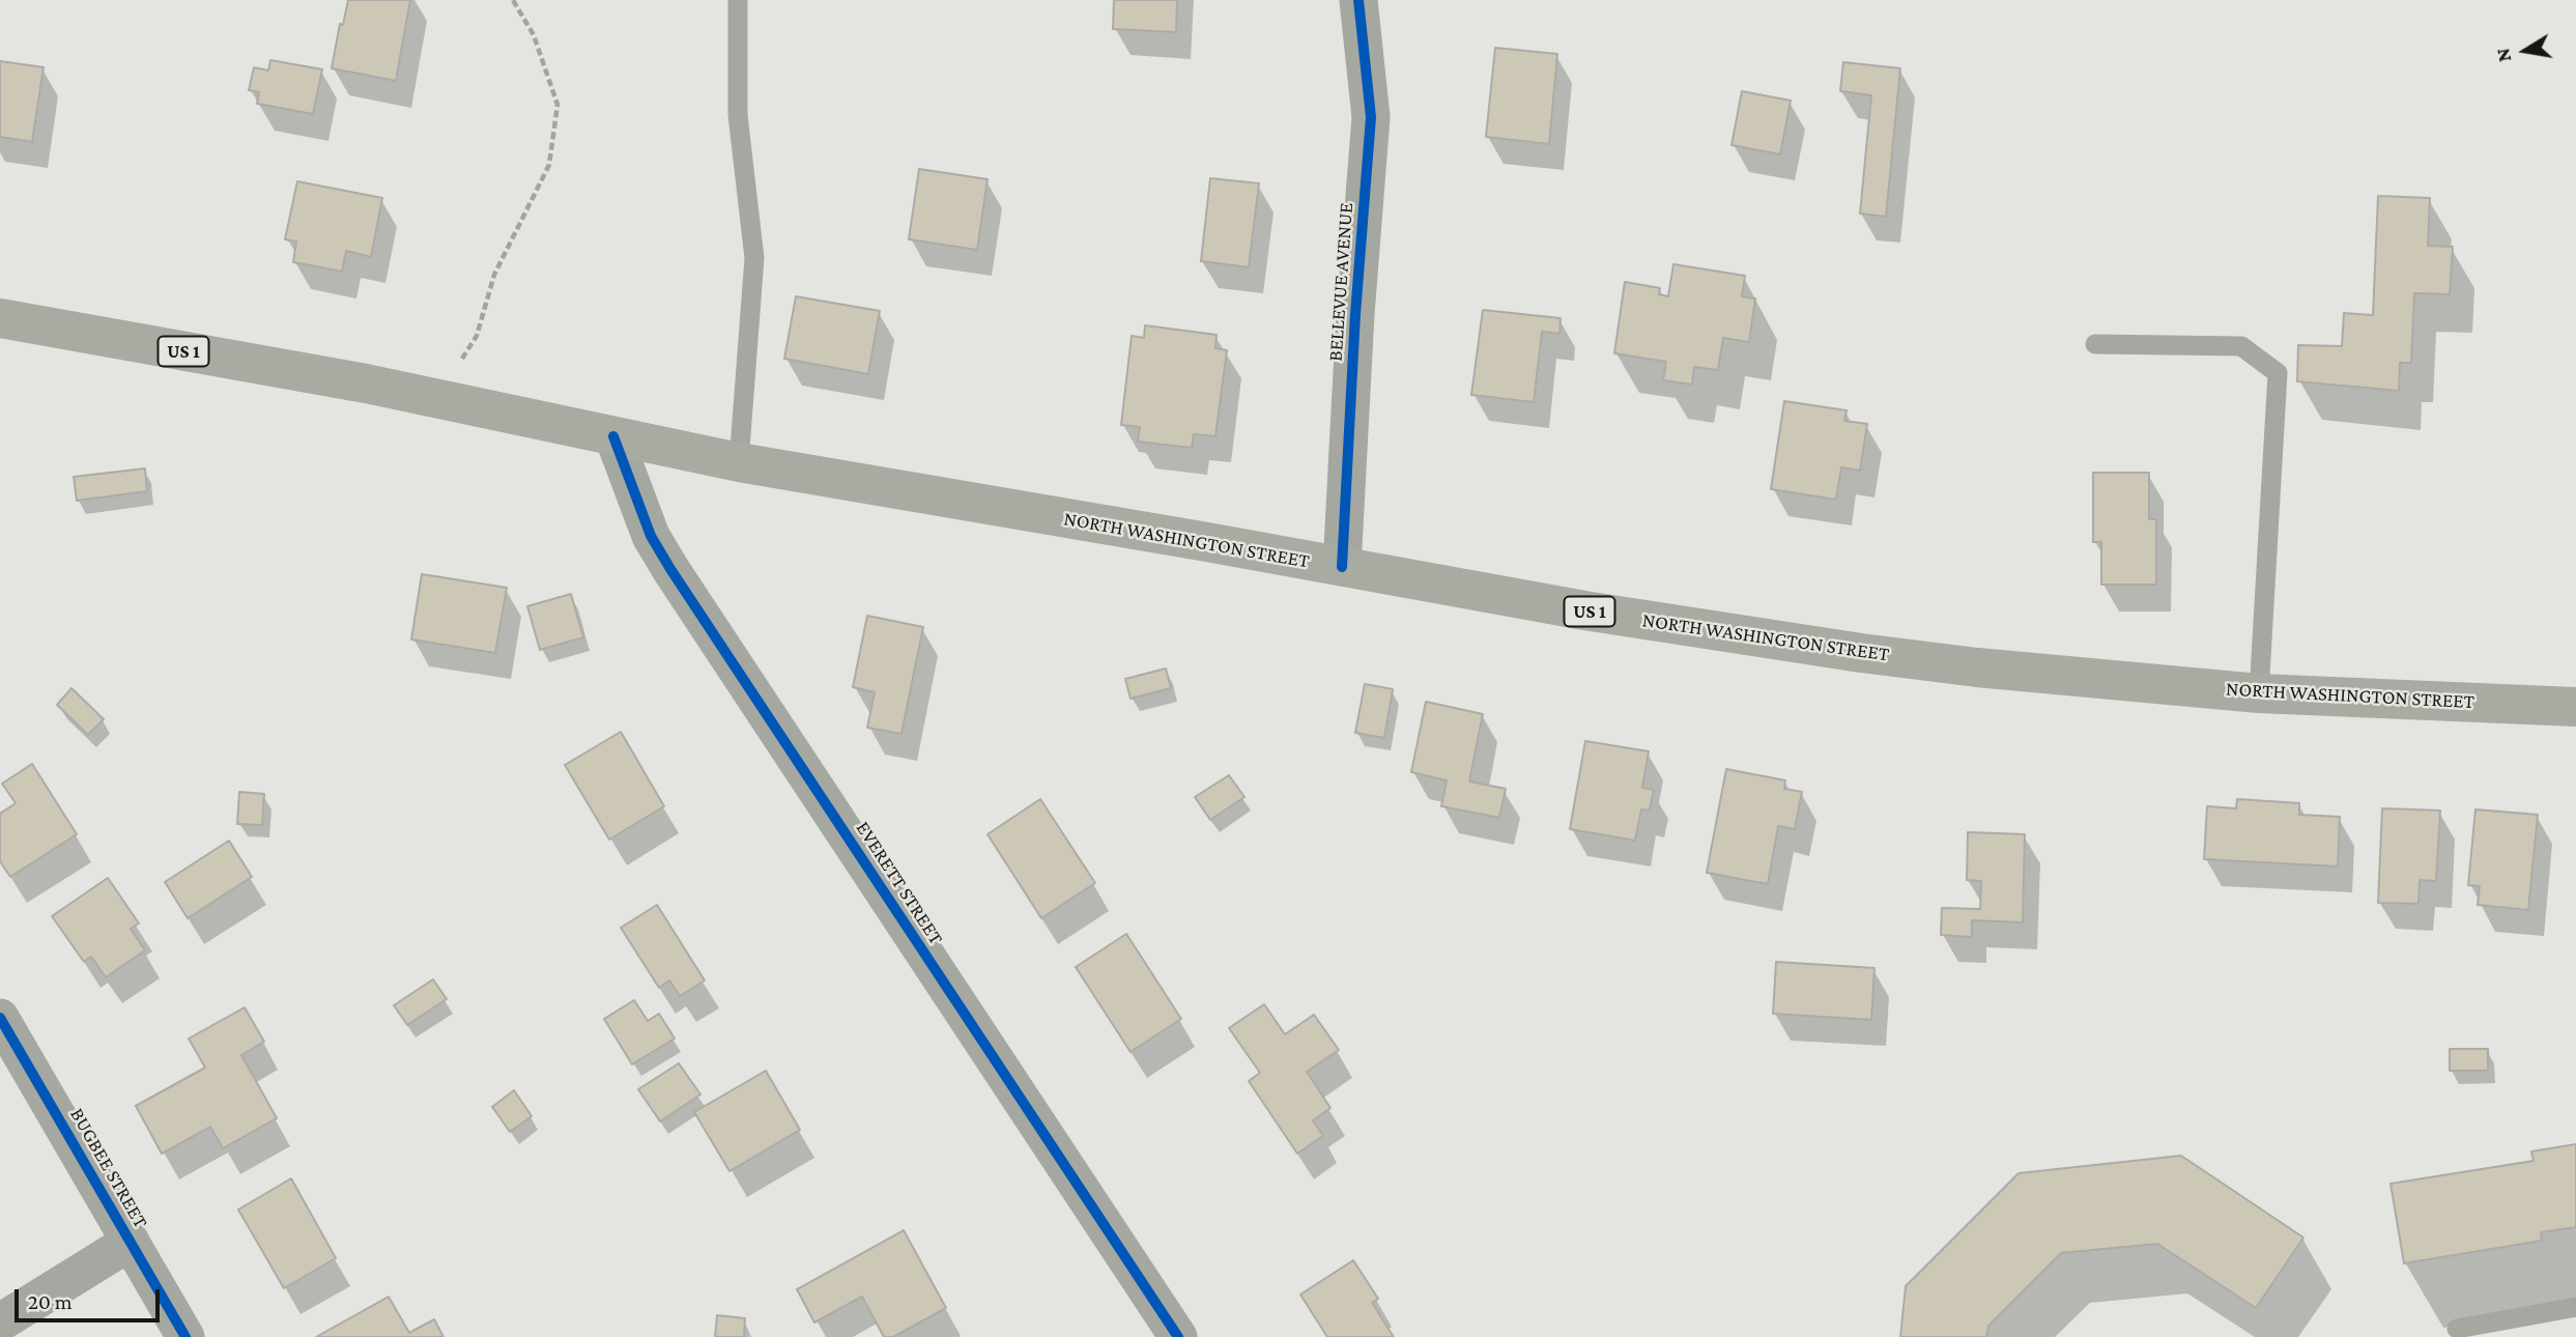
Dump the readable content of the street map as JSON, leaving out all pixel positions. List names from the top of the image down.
{
  "streets": {
    "main road": ["US 1", "NORTH WASHINGTON STREET"],
    "street": ["BELLEVUE AVENUE", "EVERETT STREET", "BUGBEE STREET"]
  },
  "crossings": [
    ["BELLEVUE AVENUE", "NORTH WASHINGTON STREET"],
    ["NORTH WASHINGTON STREET", "EVERETT STREET"]
  ],
  "scale_bar": "20 m",
  "north": "left"
}
